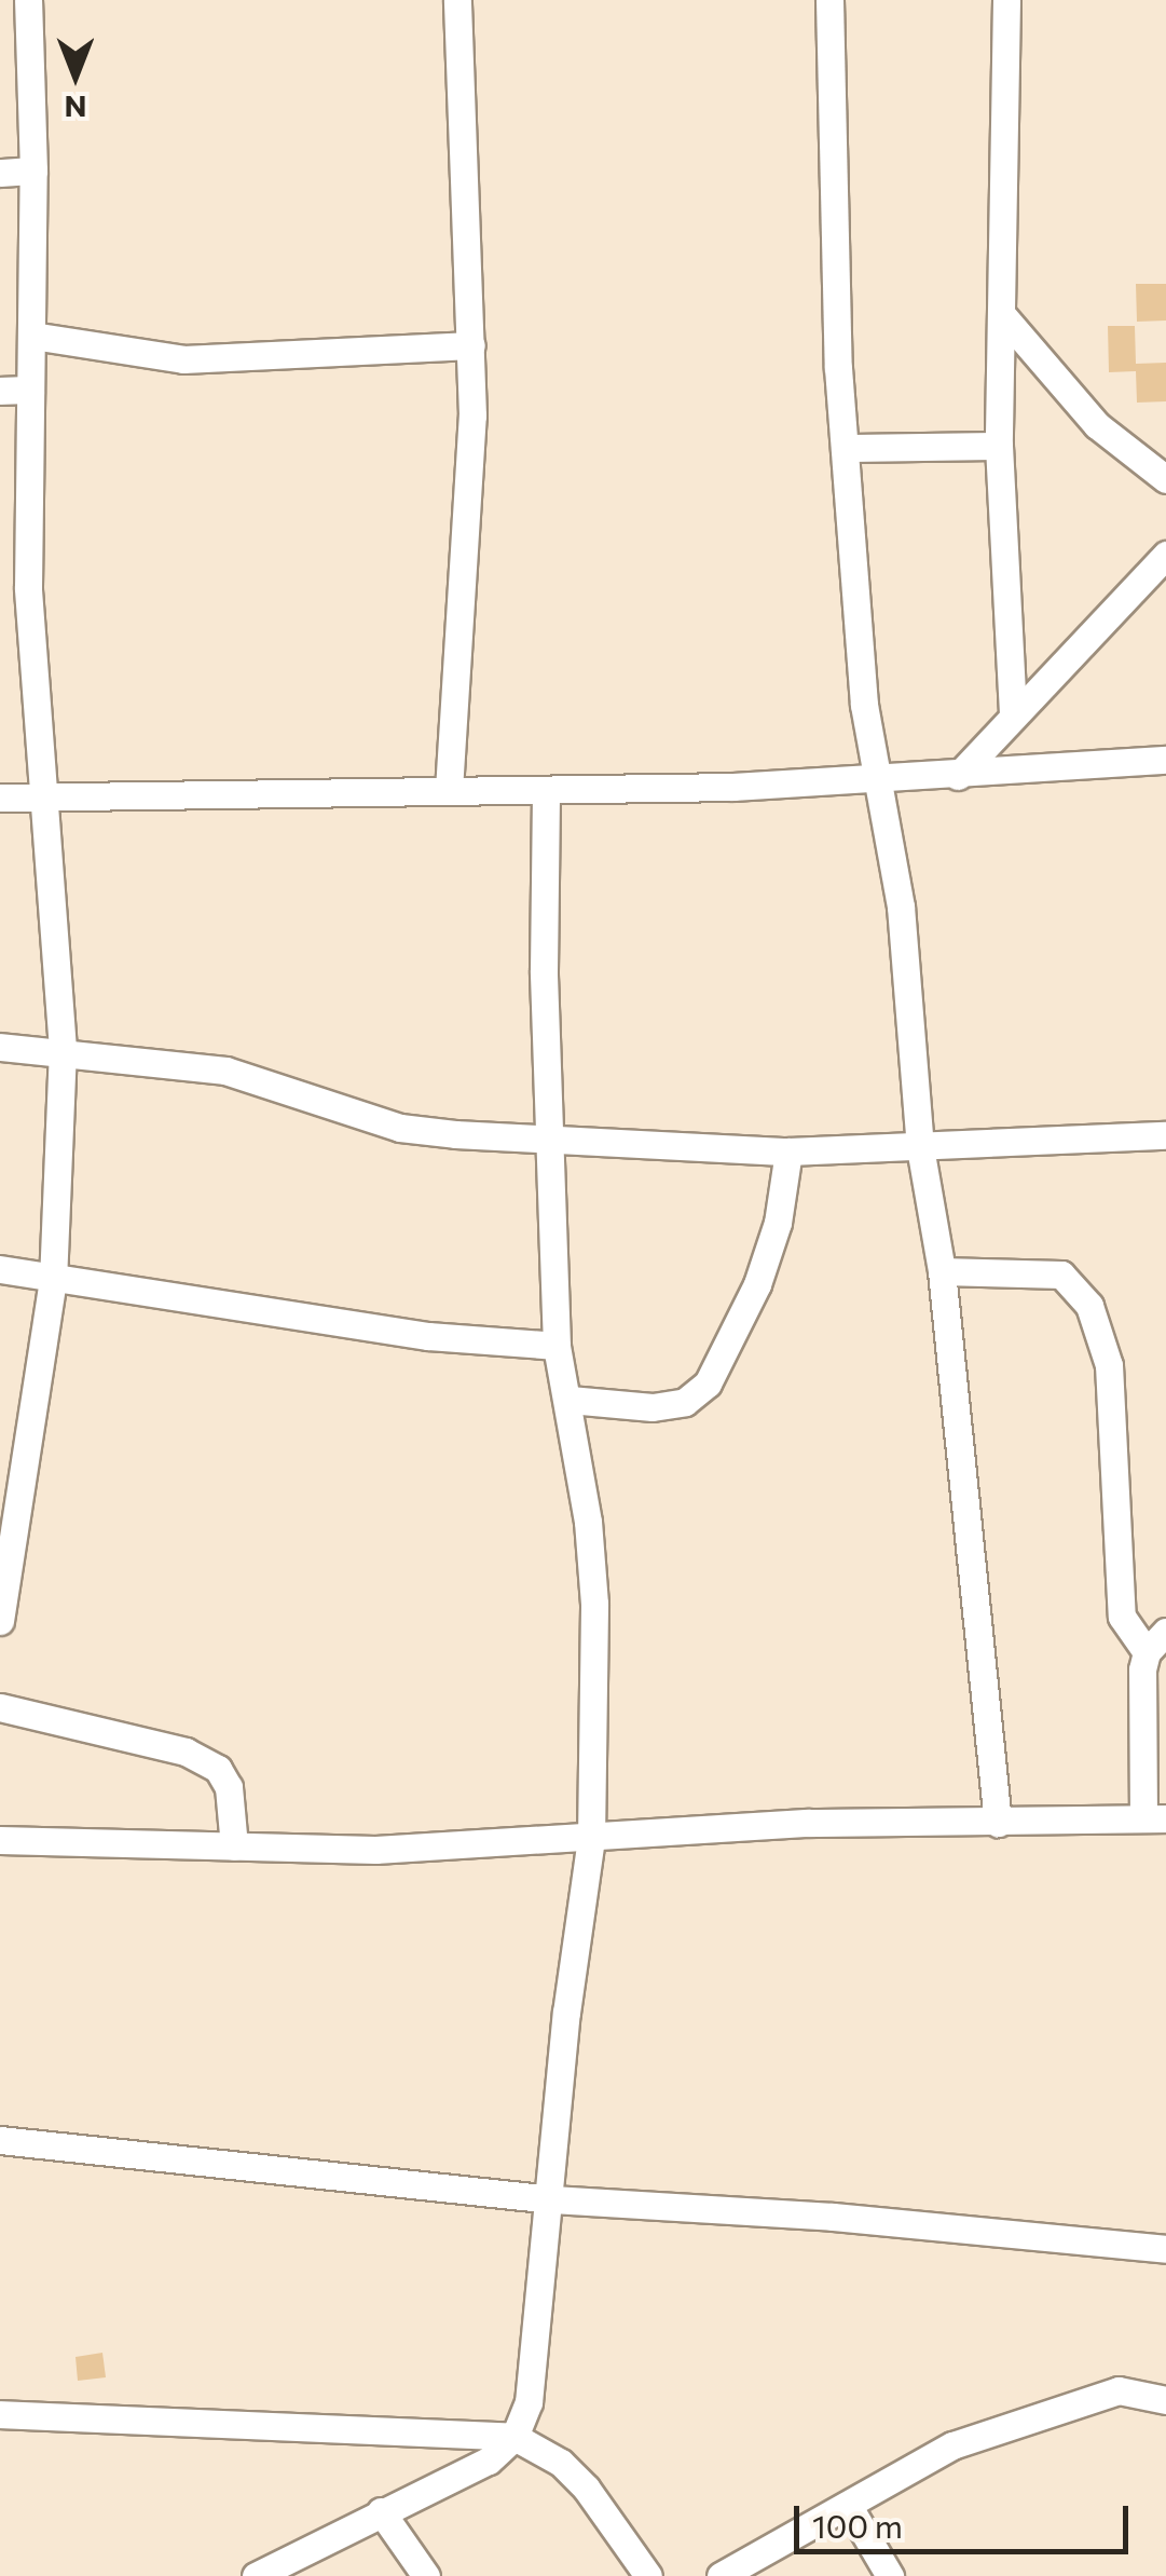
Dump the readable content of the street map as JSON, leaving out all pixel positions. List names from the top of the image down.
{
  "scale_bar": "100 m",
  "north": "bottom"
}
